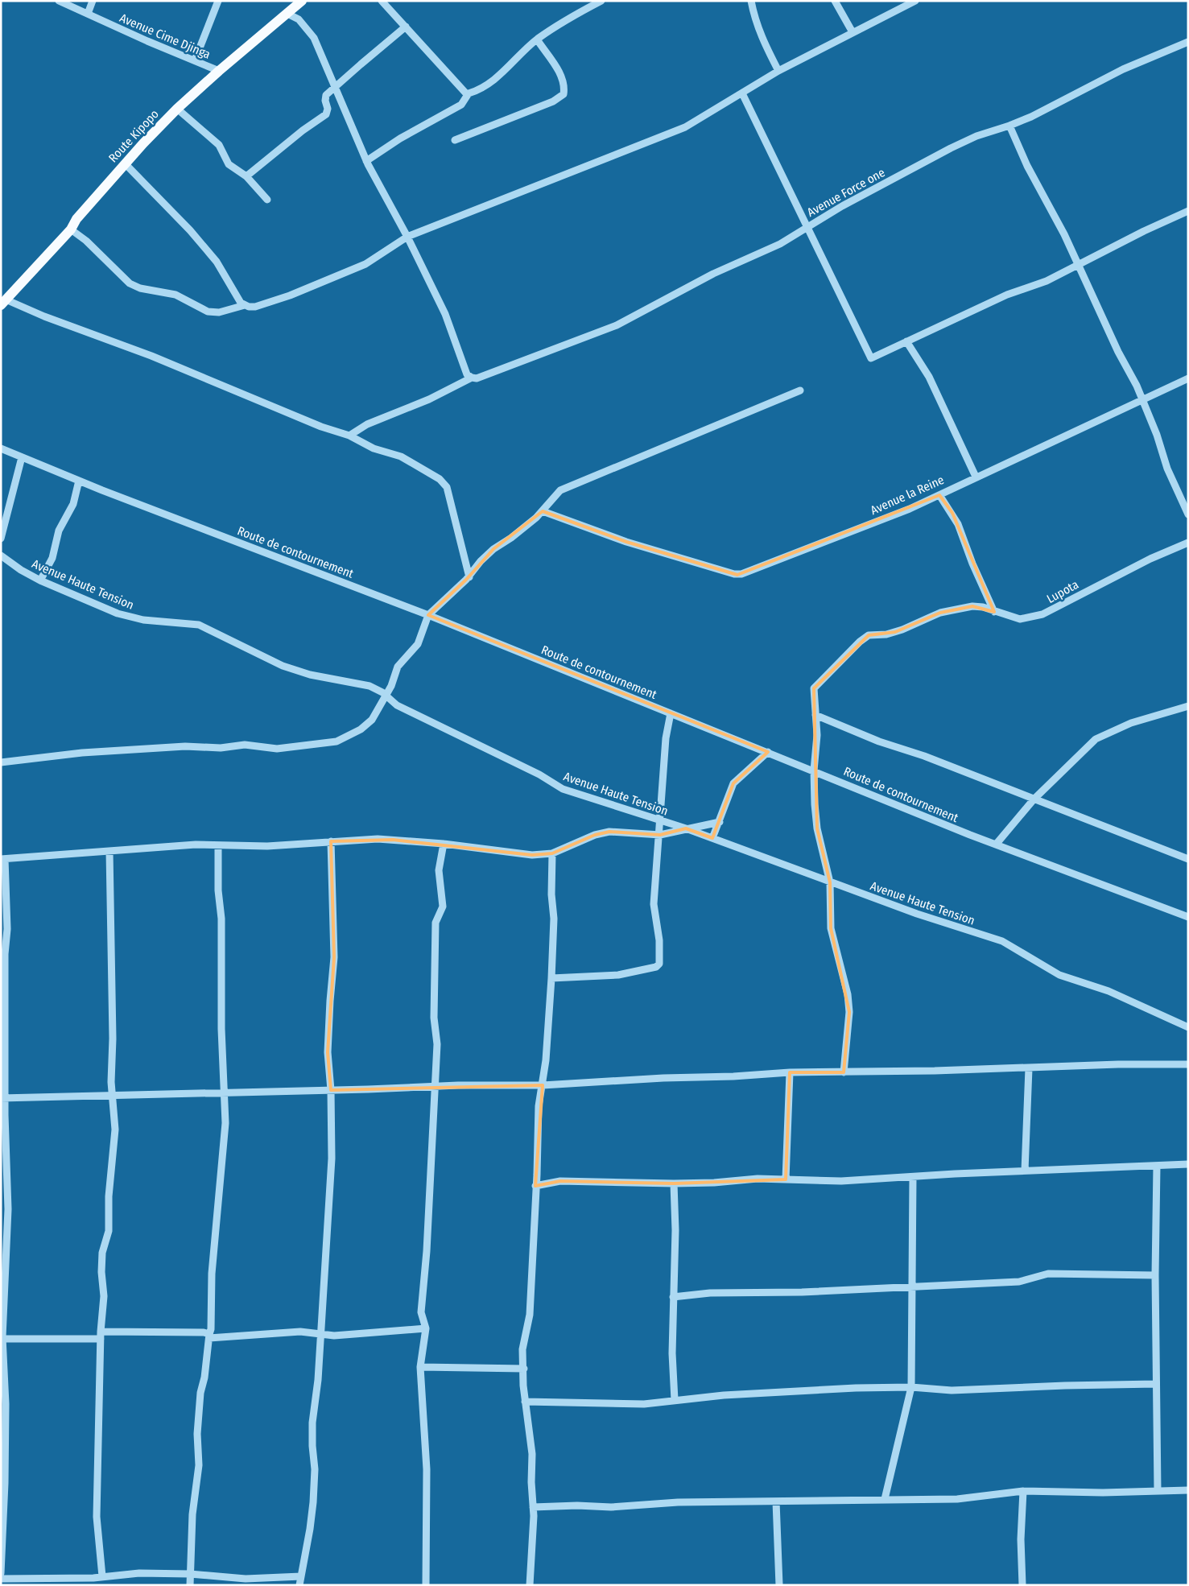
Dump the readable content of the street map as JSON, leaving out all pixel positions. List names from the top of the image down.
{
  "streets": {
    "main road": ["Route Kipopo"],
    "street": [
      "Avenue Cime Djinga",
      "Avenue Force one",
      "Avenue la Reine",
      "Route de contournement",
      "Avenue Haute Tension",
      "Lupota"
    ]
  },
  "crossings": [
    ["Avenue Cime Djinga", "Route Kipopo"],
    ["Route de contournement", "Lupota"],
    ["Avenue Haute Tension", "Lupota"]
  ]
}
